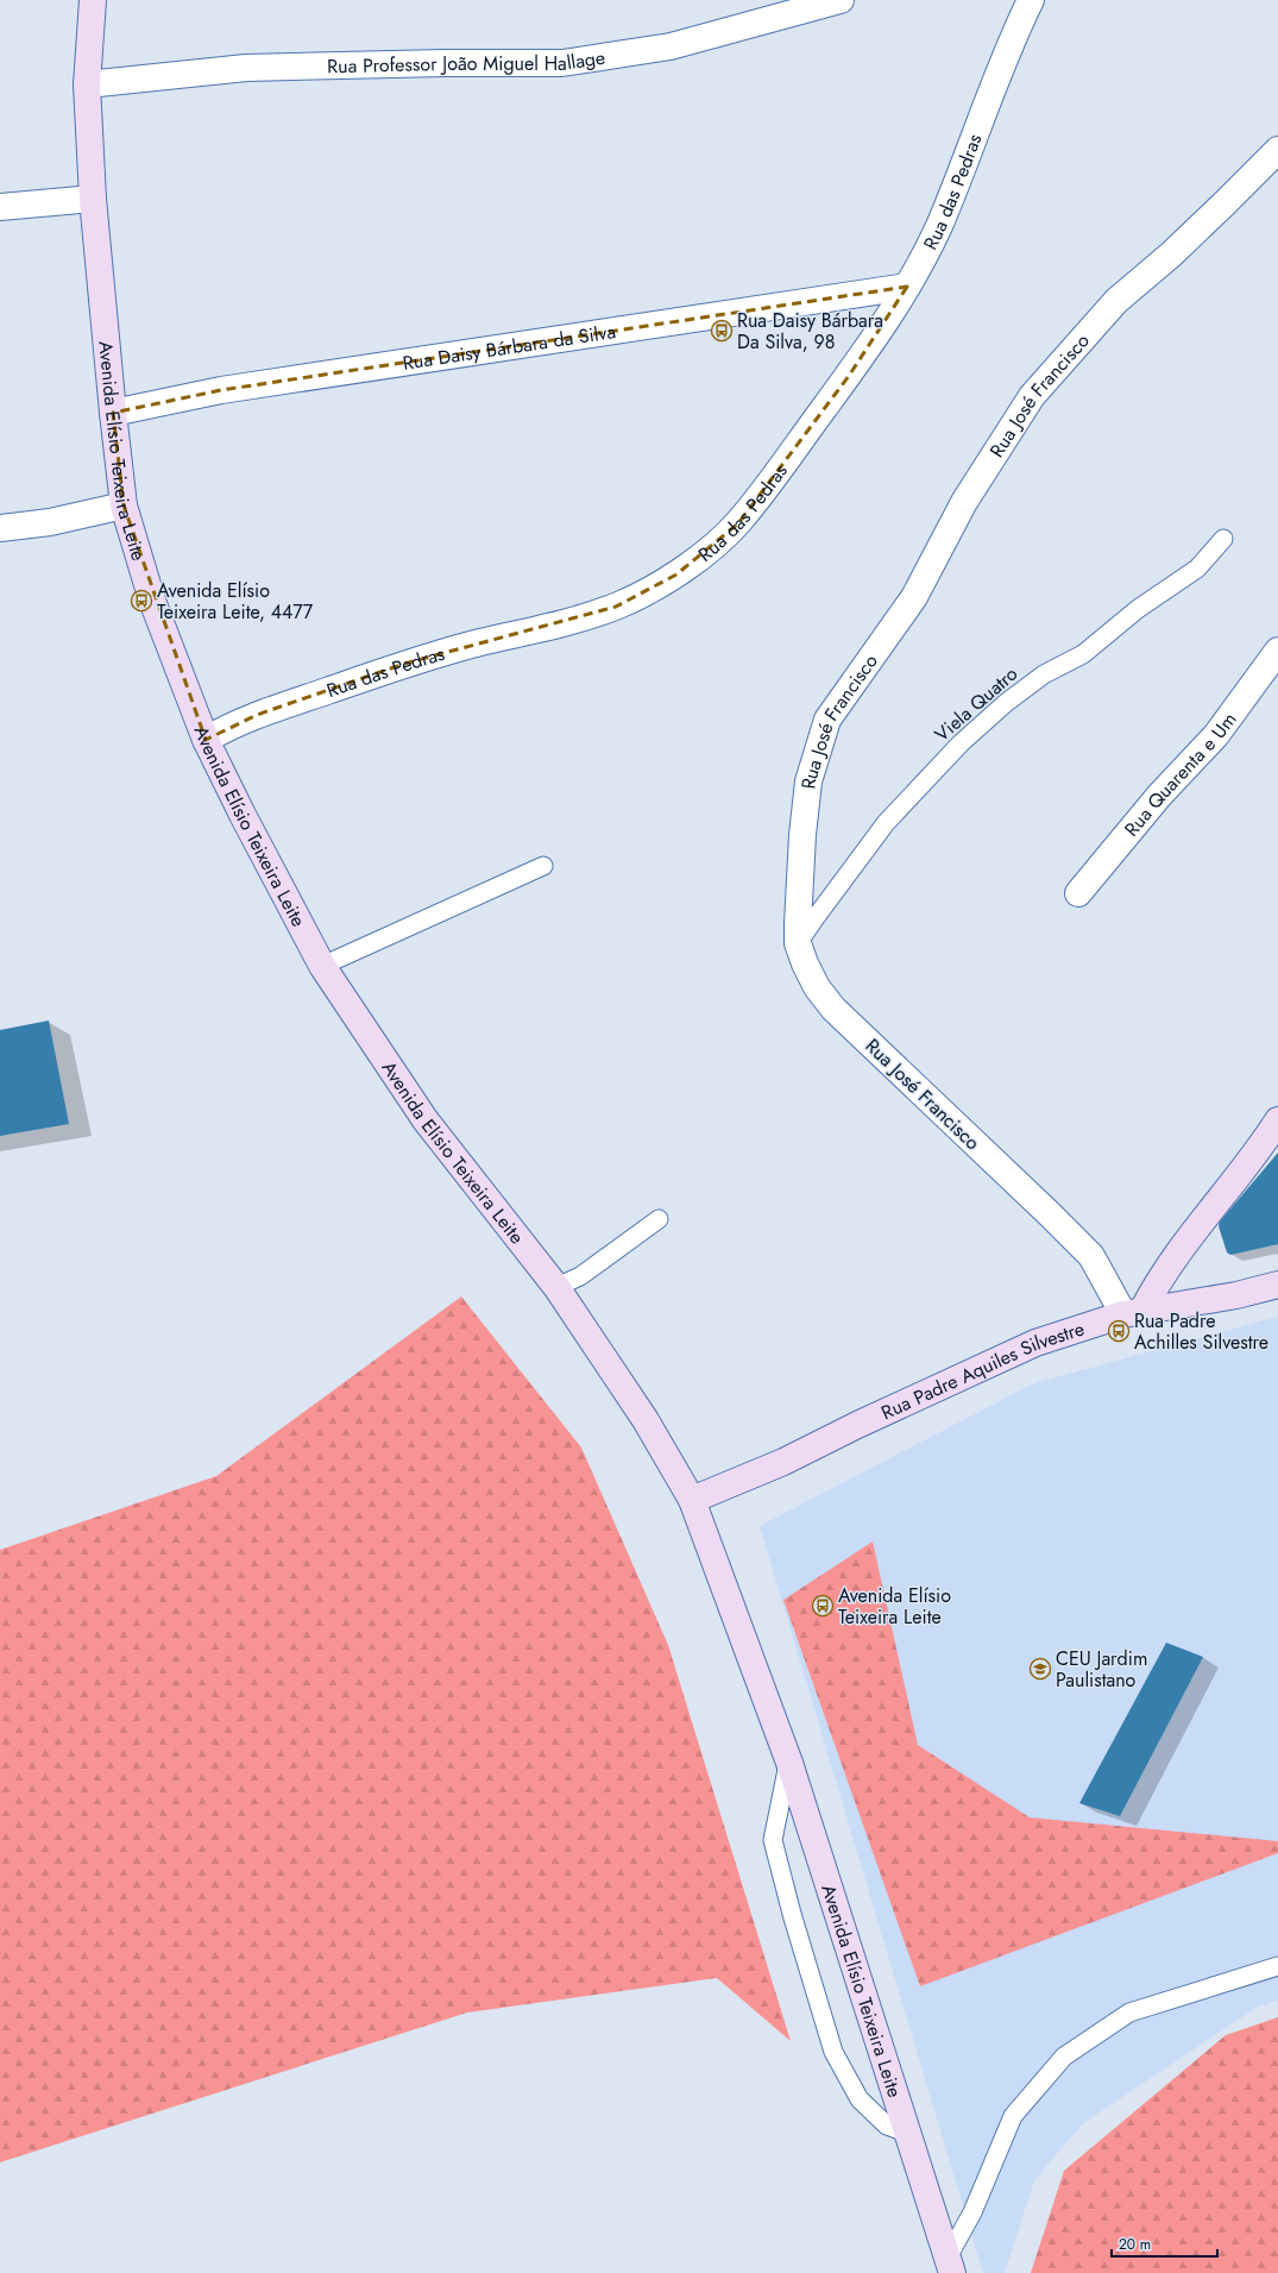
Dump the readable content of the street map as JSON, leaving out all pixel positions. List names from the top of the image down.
{
  "streets": {
    "main road": ["Avenida Elísio Teixeira Leite", "Rua Padre Aquiles Silvestre"],
    "street": [
      "Rua Professor João Miguel Hallage",
      "Rua das Pedras",
      "Rua Daisy Bárbara da Silva",
      "Rua José Francisco",
      "Rua Quarenta e Um"
    ],
    "lane": ["Viela Quatro"]
  },
  "crossings": [
    ["Rua Professor João Miguel Hallage", "Avenida Elísio Teixeira Leite"],
    ["Rua das Pedras", "Rua Daisy Bárbara da Silva"],
    ["Rua das Pedras", "Avenida Elísio Teixeira Leite"],
    ["Rua Daisy Bárbara da Silva", "Avenida Elísio Teixeira Leite"],
    ["Rua José Francisco", "Viela Quatro"],
    ["Rua José Francisco", "Rua Padre Aquiles Silvestre"],
    ["Avenida Elísio Teixeira Leite", "Rua Padre Aquiles Silvestre"]
  ],
  "places": {
    "bus stop": [
      "Rua Daisy Bárbara Da Silva, 98",
      "Avenida Elísio Teixeira Leite, 4477",
      "Rua Padre Achilles Silvestre",
      "Avenida Elísio Teixeira Leite"
    ],
    "school or university": ["CEU Jardim Paulistano"]
  },
  "scale_bar": "20 m"
}
